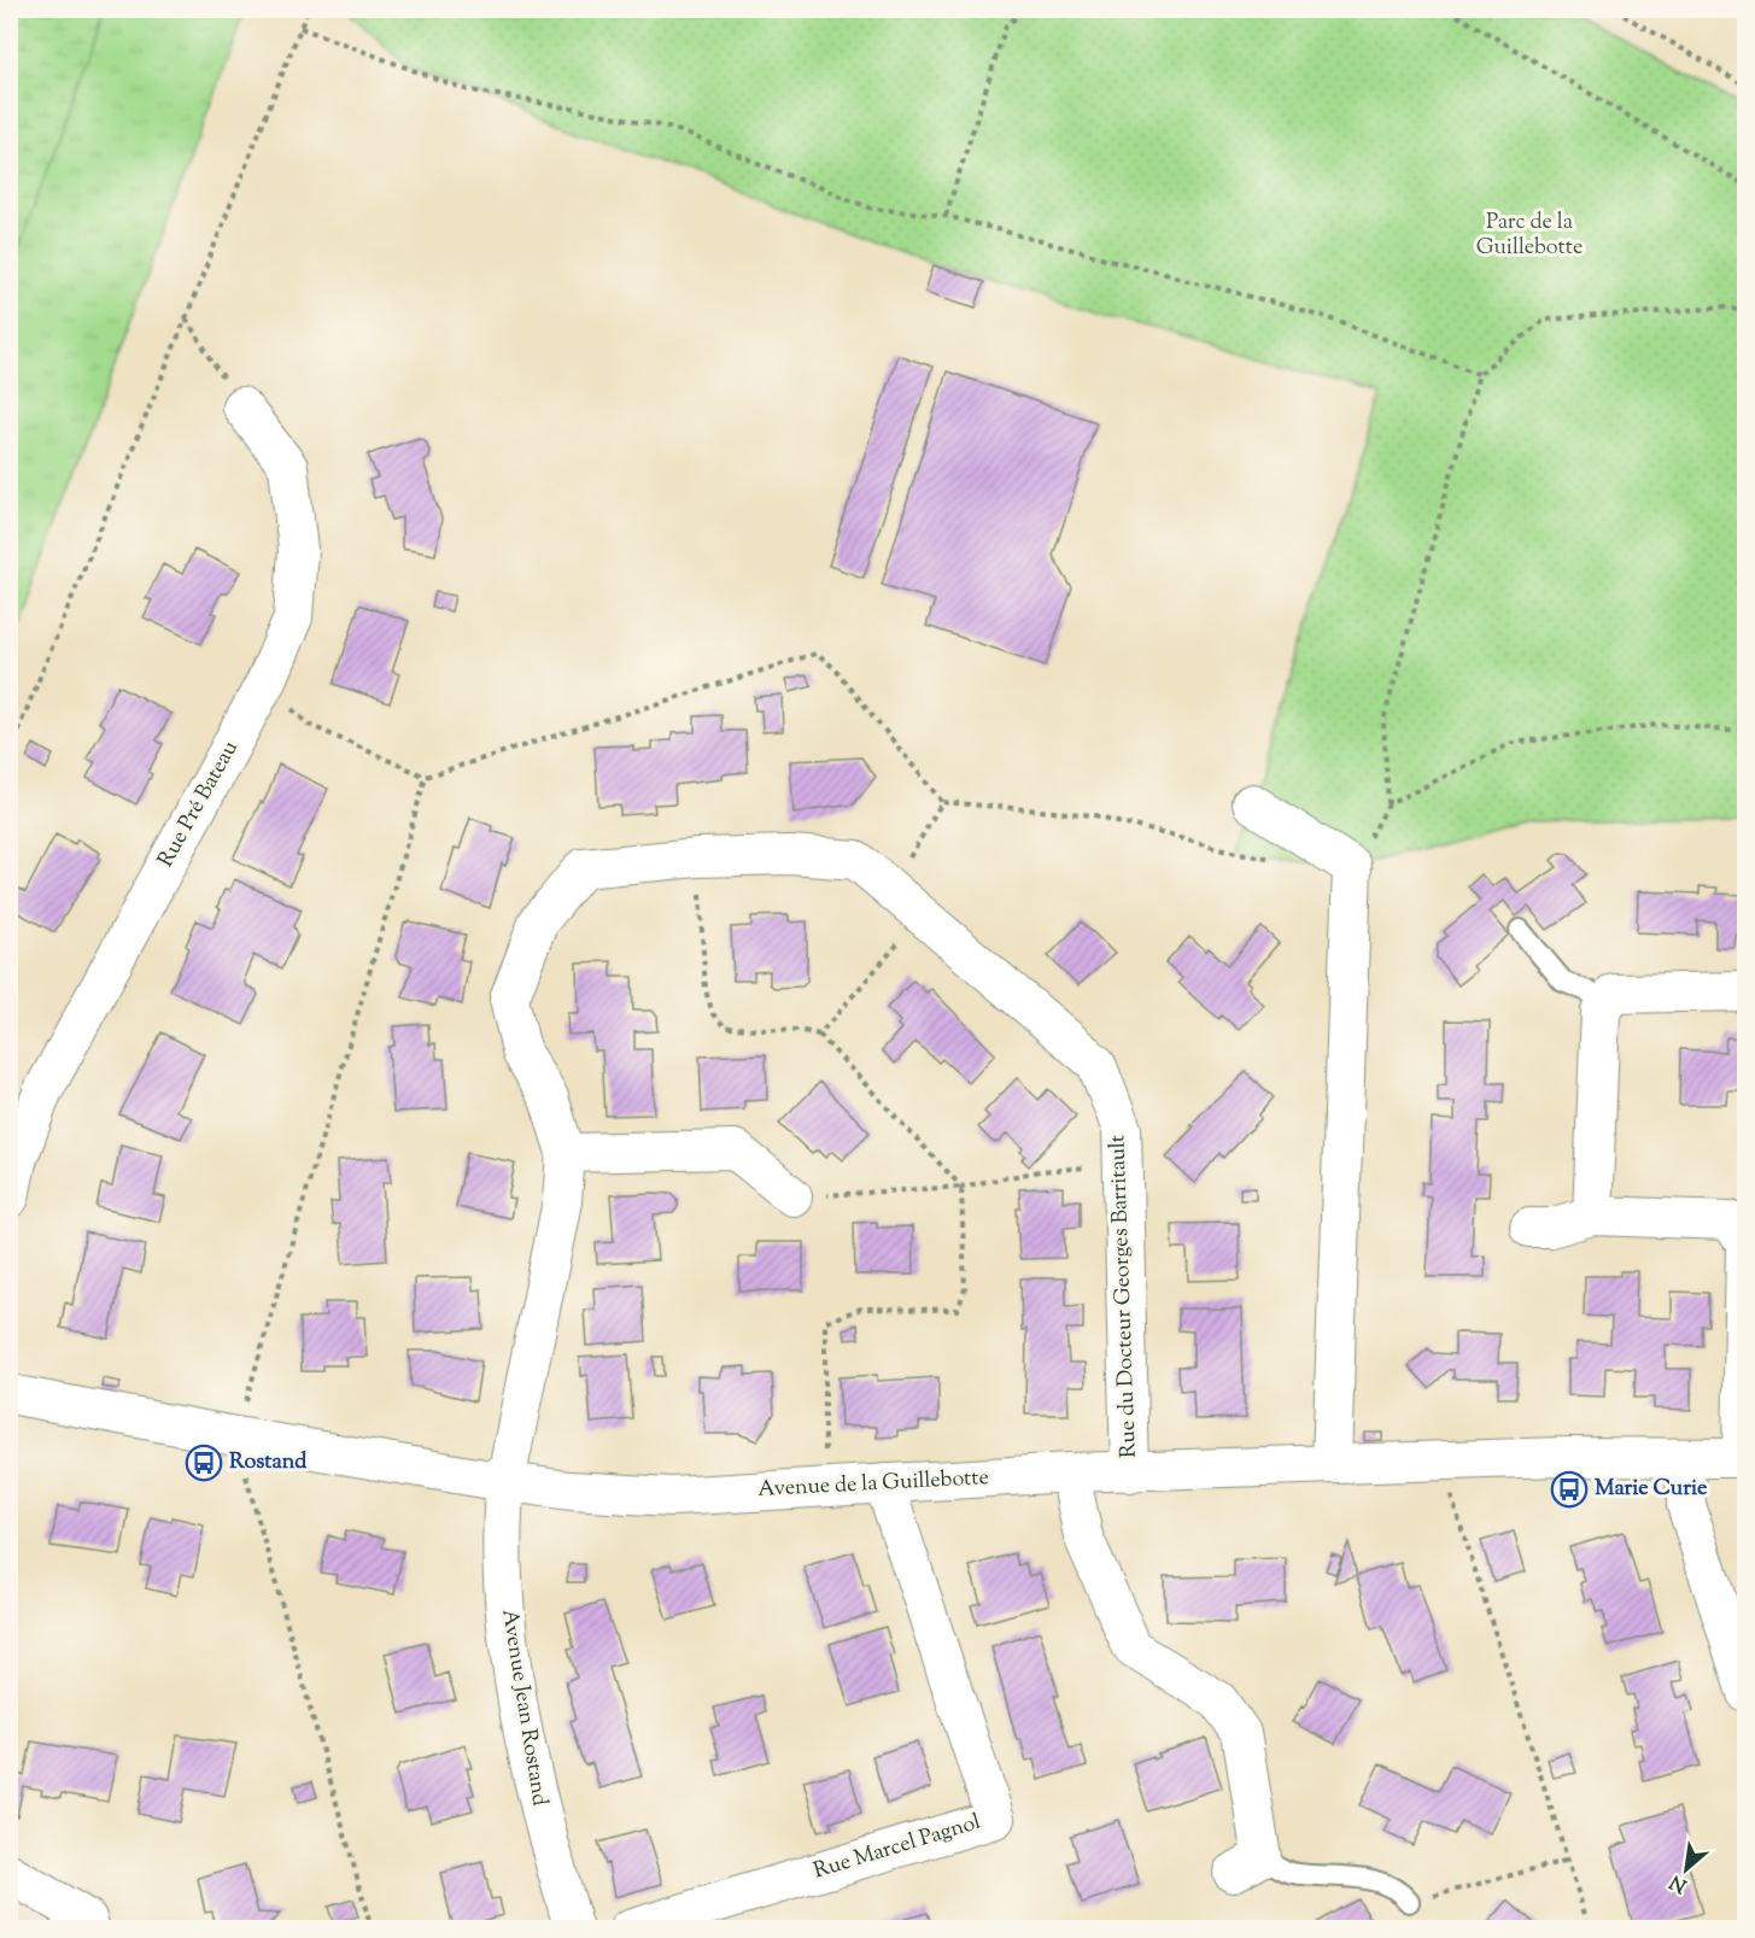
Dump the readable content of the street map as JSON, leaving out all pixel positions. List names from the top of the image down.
{
  "streets": {
    "street": [
      "Rue Pré Bateau",
      "Rue du Docteur Georges Barritault",
      "Avenue de la Guillebotte",
      "Avenue Jean Rostand",
      "Rue Marcel Pagnol"
    ]
  },
  "crossings": [
    ["Rue du Docteur Georges Barritault", "Avenue de la Guillebotte"],
    ["Rue du Docteur Georges Barritault", "Avenue Jean Rostand"],
    ["Avenue de la Guillebotte", "Avenue Jean Rostand"],
    ["Avenue de la Guillebotte", "Rue Marcel Pagnol"]
  ],
  "parks": ["Parc de la Guillebotte"],
  "places": {
    "bus stop": ["Rostand", "Marie Curie"]
  },
  "north": "bottom left"
}
